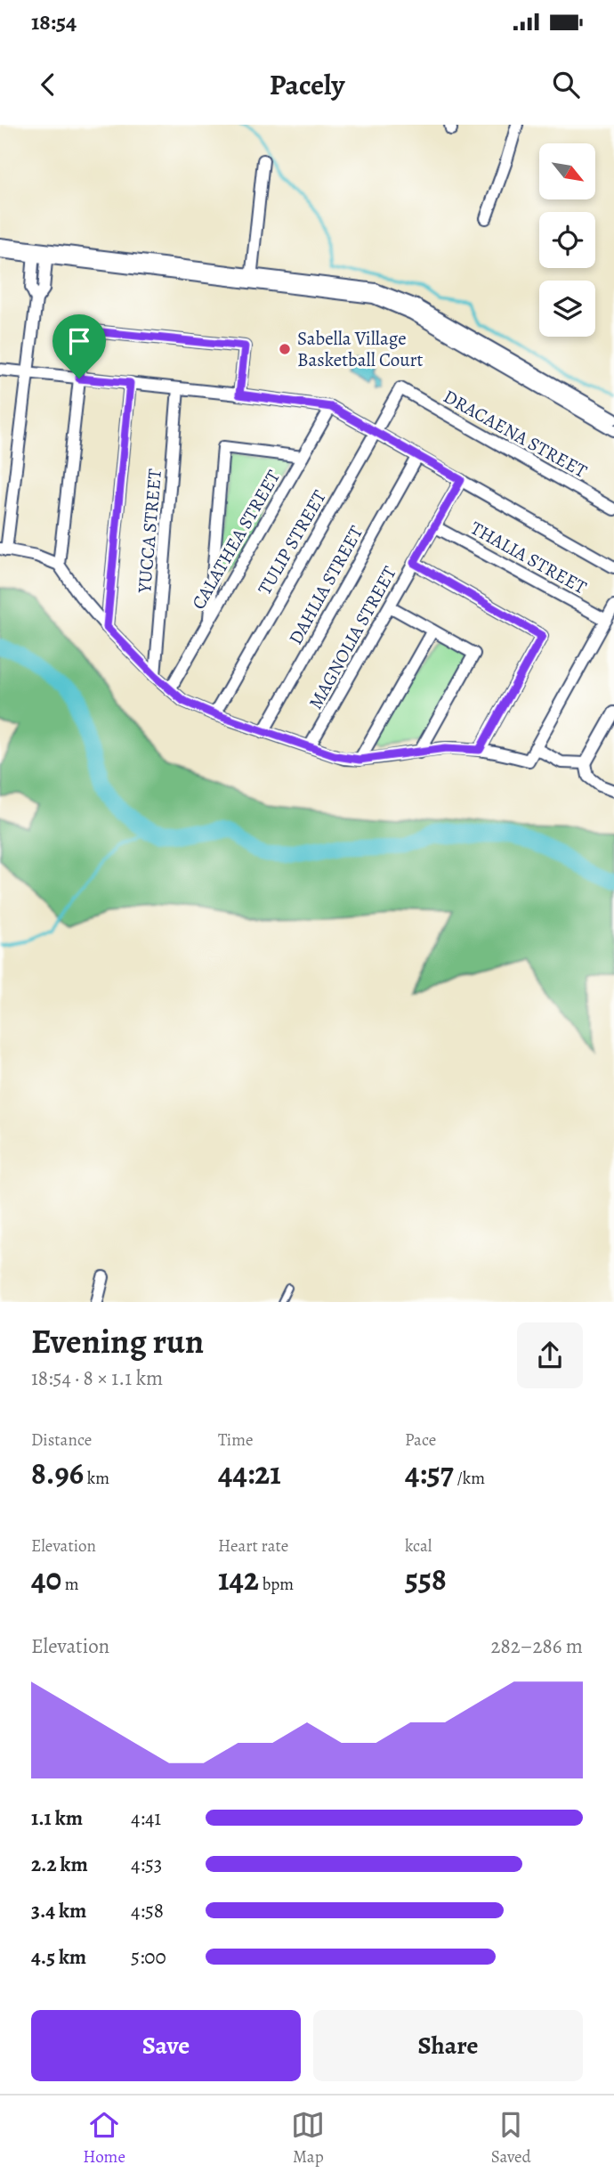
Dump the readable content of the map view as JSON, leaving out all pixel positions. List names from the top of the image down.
{
  "streets": {
    "street": [
      "DRACAENA STREET",
      "YUCCA STREET",
      "CALATHEA STREET",
      "TULIP STREET",
      "THALIA STREET",
      "DAHLIA STREET",
      "MAGNOLIA STREET"
    ]
  },
  "crossings": [
    ["DRACAENA STREET", "TULIP STREET"],
    ["THALIA STREET", "MAGNOLIA STREET"]
  ],
  "places": ["Sabella Village Basketball Court"],
  "north": "bottom right",
  "page": {
    "status": "18:54",
    "header": "Pacely",
    "heading": ["Evening run", "18:54 · 8 × 1.1 km"],
    "stats": [
      ["Distance", "8.96 km"],
      ["Time", "44:21"],
      ["Pace", "4:57 /km"],
      ["Elevation", "40 m"],
      ["Heart rate", "142 bpm"],
      ["kcal", "558"]
    ],
    "chart": ["Elevation", "282–286 m"],
    "list": [
      {
        "name": "1.1 km",
        "note": "4:41"
      },
      {
        "name": "2.2 km",
        "note": "4:53"
      },
      {
        "name": "3.4 km",
        "note": "4:58"
      },
      {
        "name": "4.5 km",
        "note": "5:00"
      }
    ],
    "buttons": ["Save", "Share"],
    "tabs": ["Home", "Map", "Saved"]
  }
}
